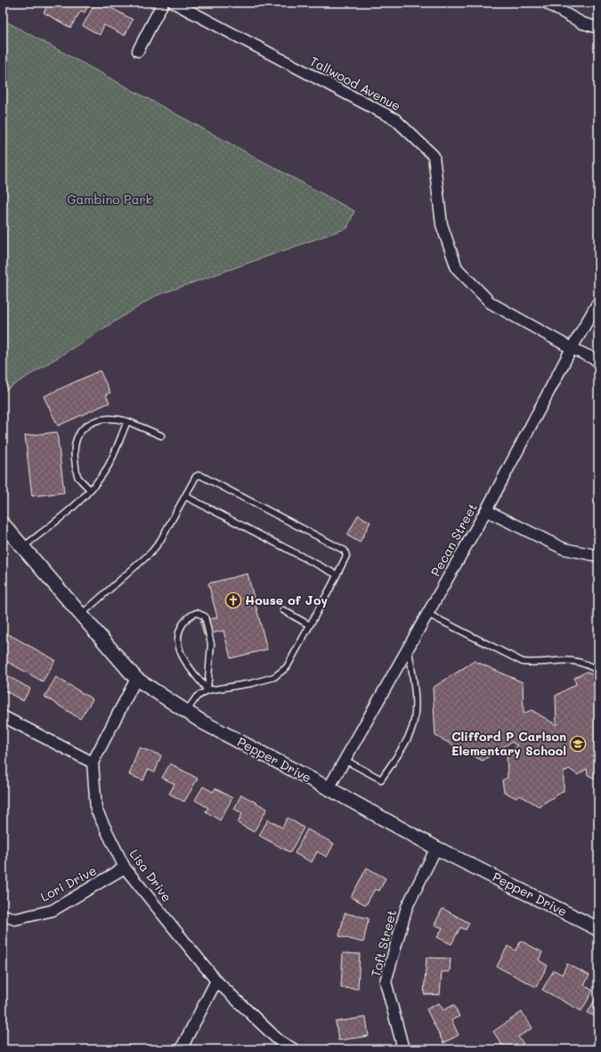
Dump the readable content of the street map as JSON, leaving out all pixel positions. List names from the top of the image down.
{
  "streets": {
    "street": [
      "Tallwood Avenue",
      "Pecan Street",
      "Pepper Drive",
      "Lisa Drive",
      "Lori Drive",
      "Toft Street"
    ]
  },
  "crossings": [
    ["Tallwood Avenue", "Pecan Street"],
    ["Pecan Street", "Pepper Drive"],
    ["Pepper Drive", "Toft Street"],
    ["Lisa Drive", "Lori Drive"]
  ],
  "parks": ["Gambino Park"],
  "places": {
    "church": ["House of Joy"],
    "school or university": ["Clifford P Carlson Elementary School"]
  }
}
